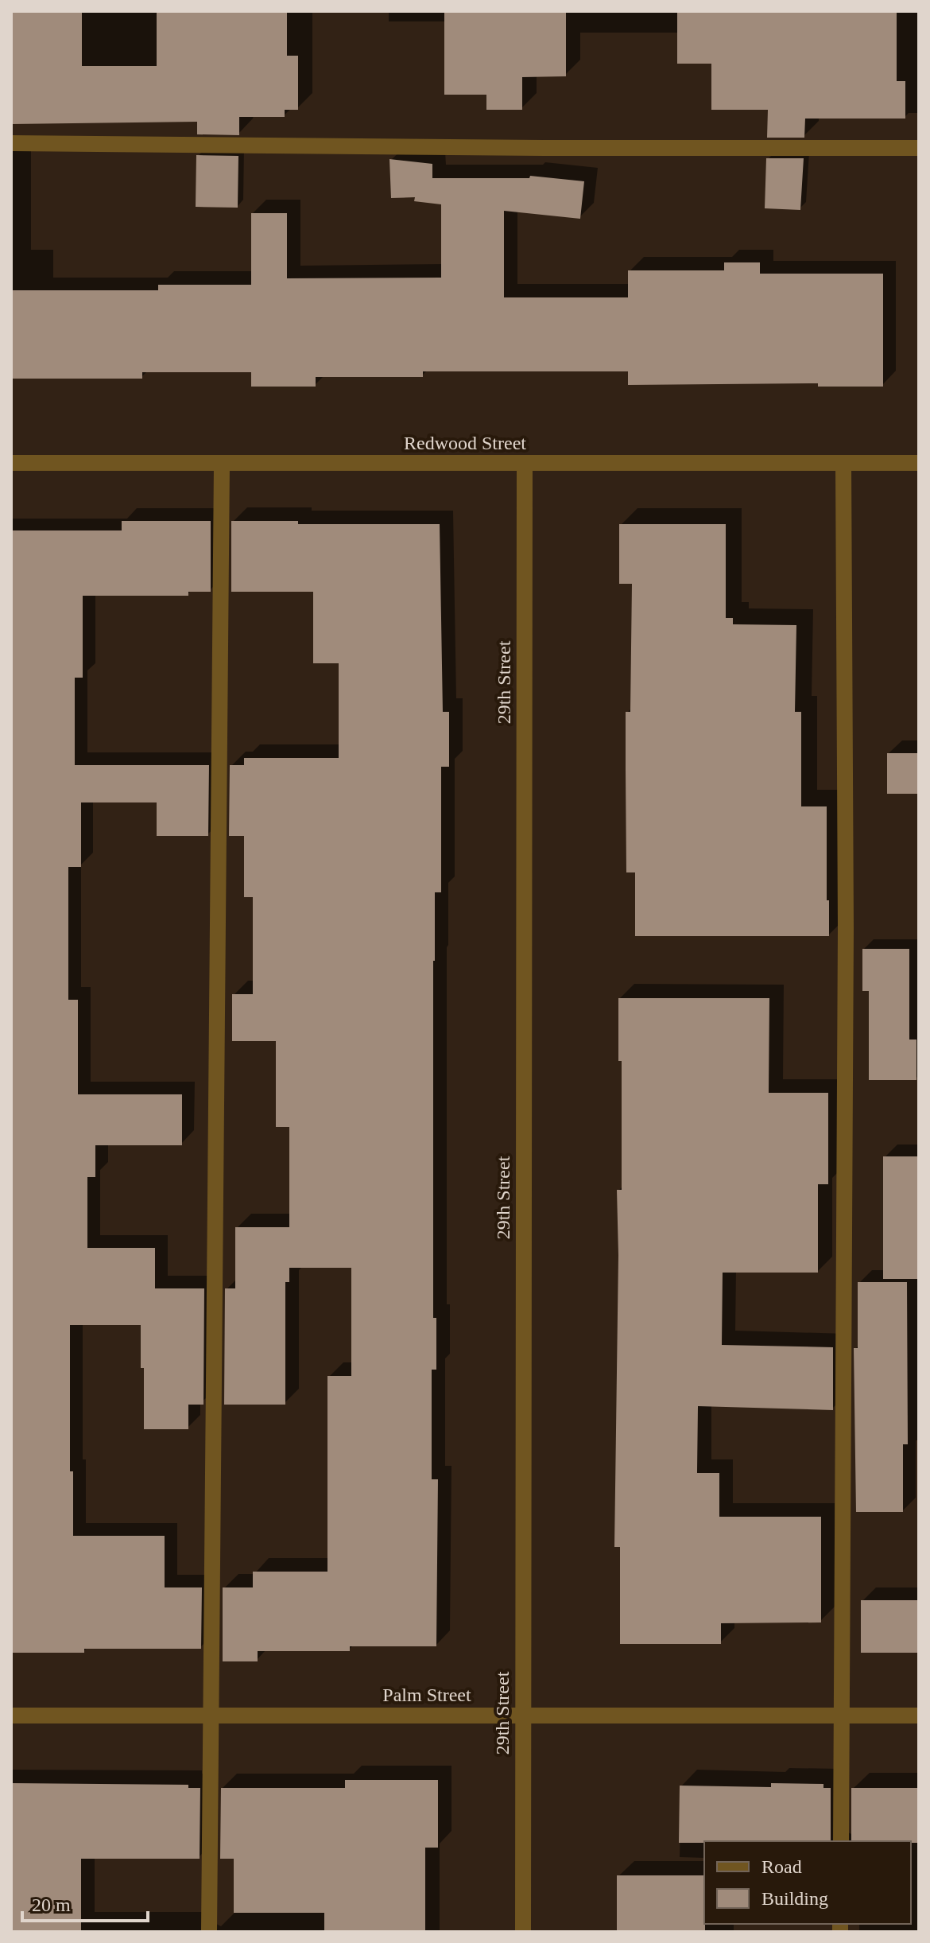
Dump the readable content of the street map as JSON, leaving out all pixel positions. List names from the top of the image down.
{
  "streets": {
    "street": ["Redwood Street", "29th Street", "Palm Street"]
  },
  "crossings": [
    ["Redwood Street", "29th Street"],
    ["29th Street", "Palm Street"]
  ],
  "legend": ["Road", "Building"],
  "scale_bar": "20 m"
}
